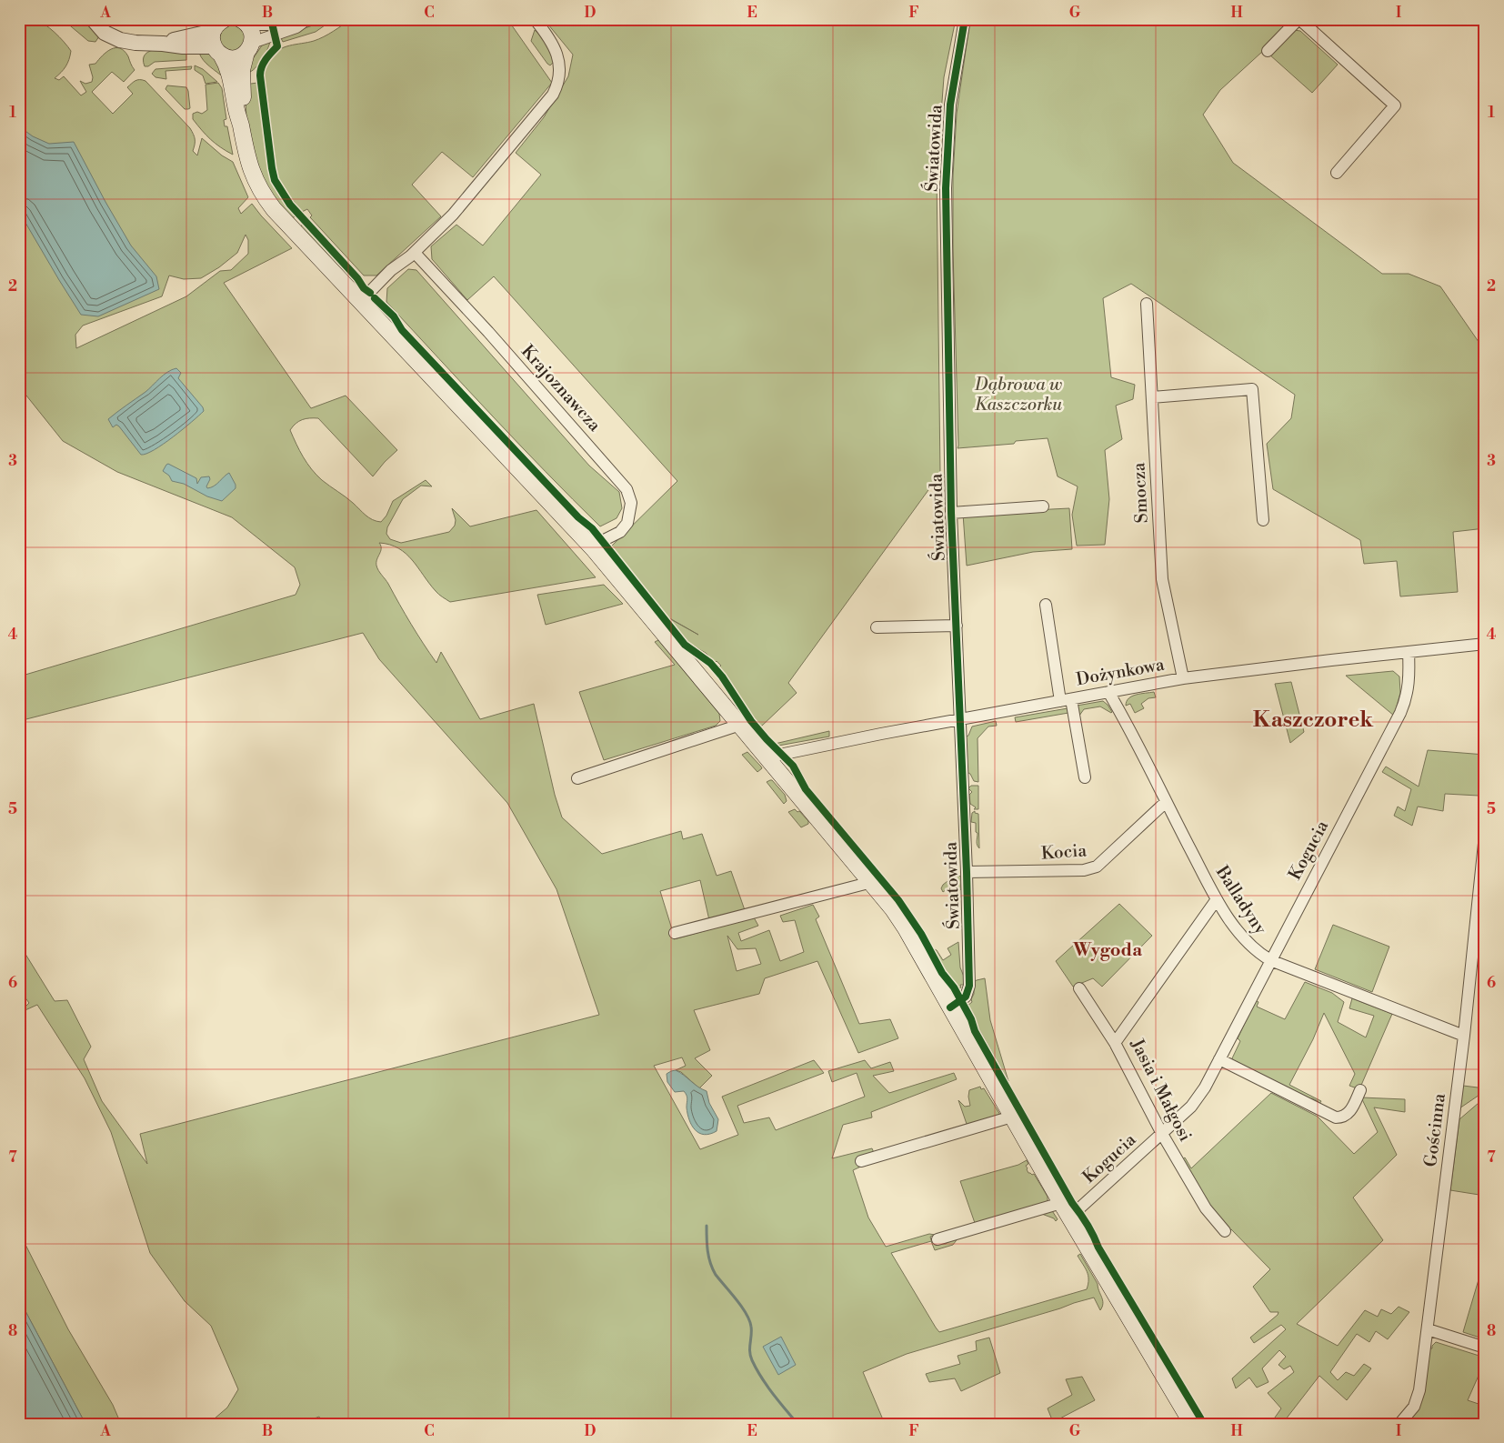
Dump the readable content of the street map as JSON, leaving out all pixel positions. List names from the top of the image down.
{
  "streets": {
    "street": [
      "Światowida",
      "Krajoznawcza",
      "Smocza",
      "Dożynkowa",
      "Kogucia",
      "Kocia",
      "Balladyny",
      "Jasia i Małgosi",
      "Gościnna"
    ]
  },
  "crossings": [
    ["Światowida", "Dożynkowa"],
    ["Światowida", "Kocia"],
    ["Smocza", "Dożynkowa"],
    ["Dożynkowa", "Kogucia"],
    ["Dożynkowa", "Balladyny"],
    ["Kogucia", "Balladyny"],
    ["Kogucia", "Jasia i Małgosi"],
    ["Kocia", "Balladyny"],
    ["Balladyny", "Jasia i Małgosi"],
    ["Balladyny", "Gościnna"]
  ],
  "districts": ["Kaszczorek", "Wygoda"],
  "parks": ["Dąbrowa w Kaszczorku"],
  "grid": {
    "columns": [
      "A",
      "B",
      "C",
      "D",
      "E",
      "F",
      "G",
      "H",
      "I"
    ],
    "rows": [
      "1",
      "2",
      "3",
      "4",
      "5",
      "6",
      "7",
      "8"
    ]
  }
}
